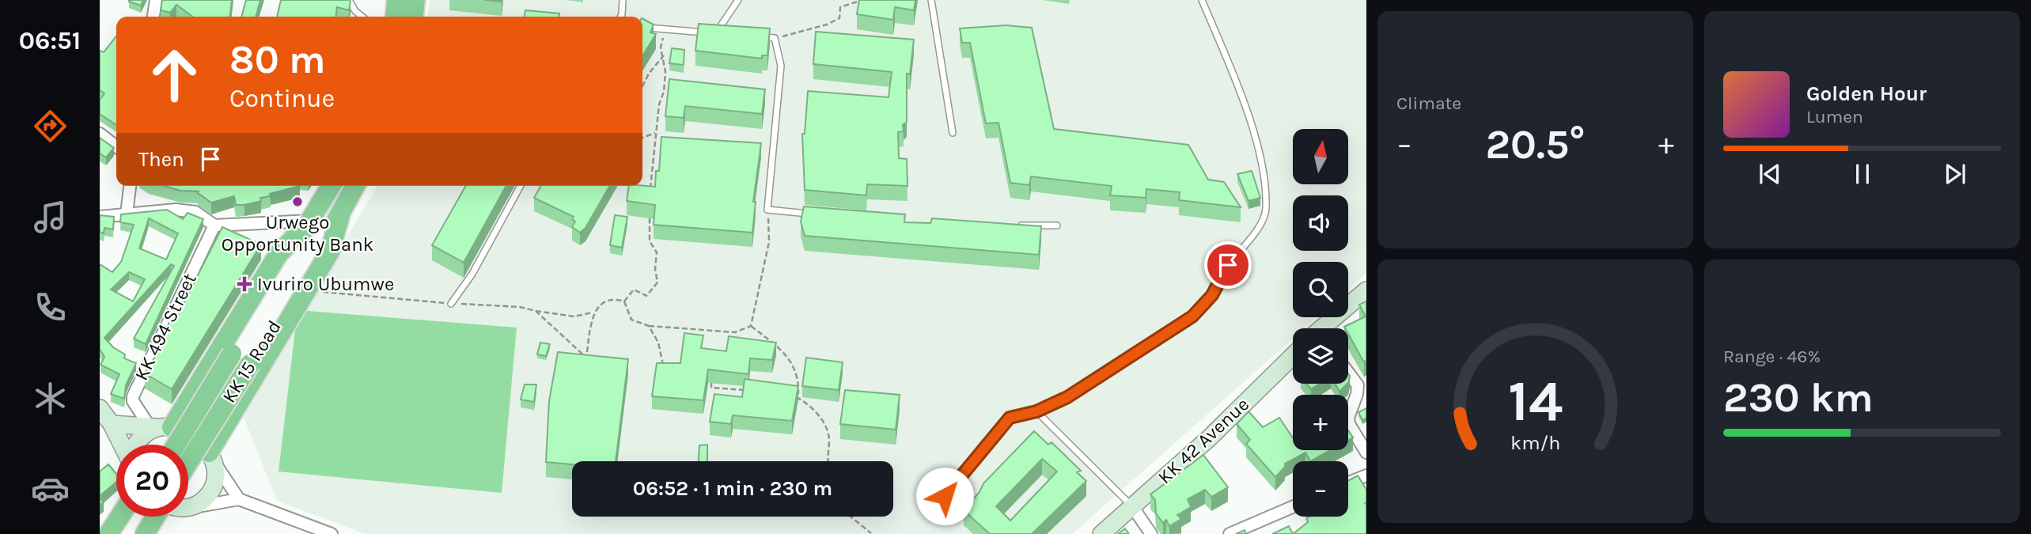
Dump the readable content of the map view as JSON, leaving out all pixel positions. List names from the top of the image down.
{
  "streets": {
    "highway": ["KK 15 Road"],
    "main road": ["KK 42 Avenue"],
    "street": ["KK 494 Street"]
  },
  "places": {
    "other": ["Urwego Opportunity Bank"],
    "health": ["Ivuriro Ubumwe"]
  },
  "north": "top",
  "page": {
    "tabs": "06:51",
    "tile": [
      "Climate",
      ["Range · 46%", "230 km"]
    ],
    "turn": ["80 m", "Continue"],
    "song": ["Golden Hour", "Lumen"],
    "heat": ["−", "20.5°", "+"],
    "map_buttons": ["+", "−"],
    "then": "Then",
    "limit": "20",
    "trip": "06:52 · 1 min · 230 m",
    "gauge": ["14", "km/h"]
  }
}
